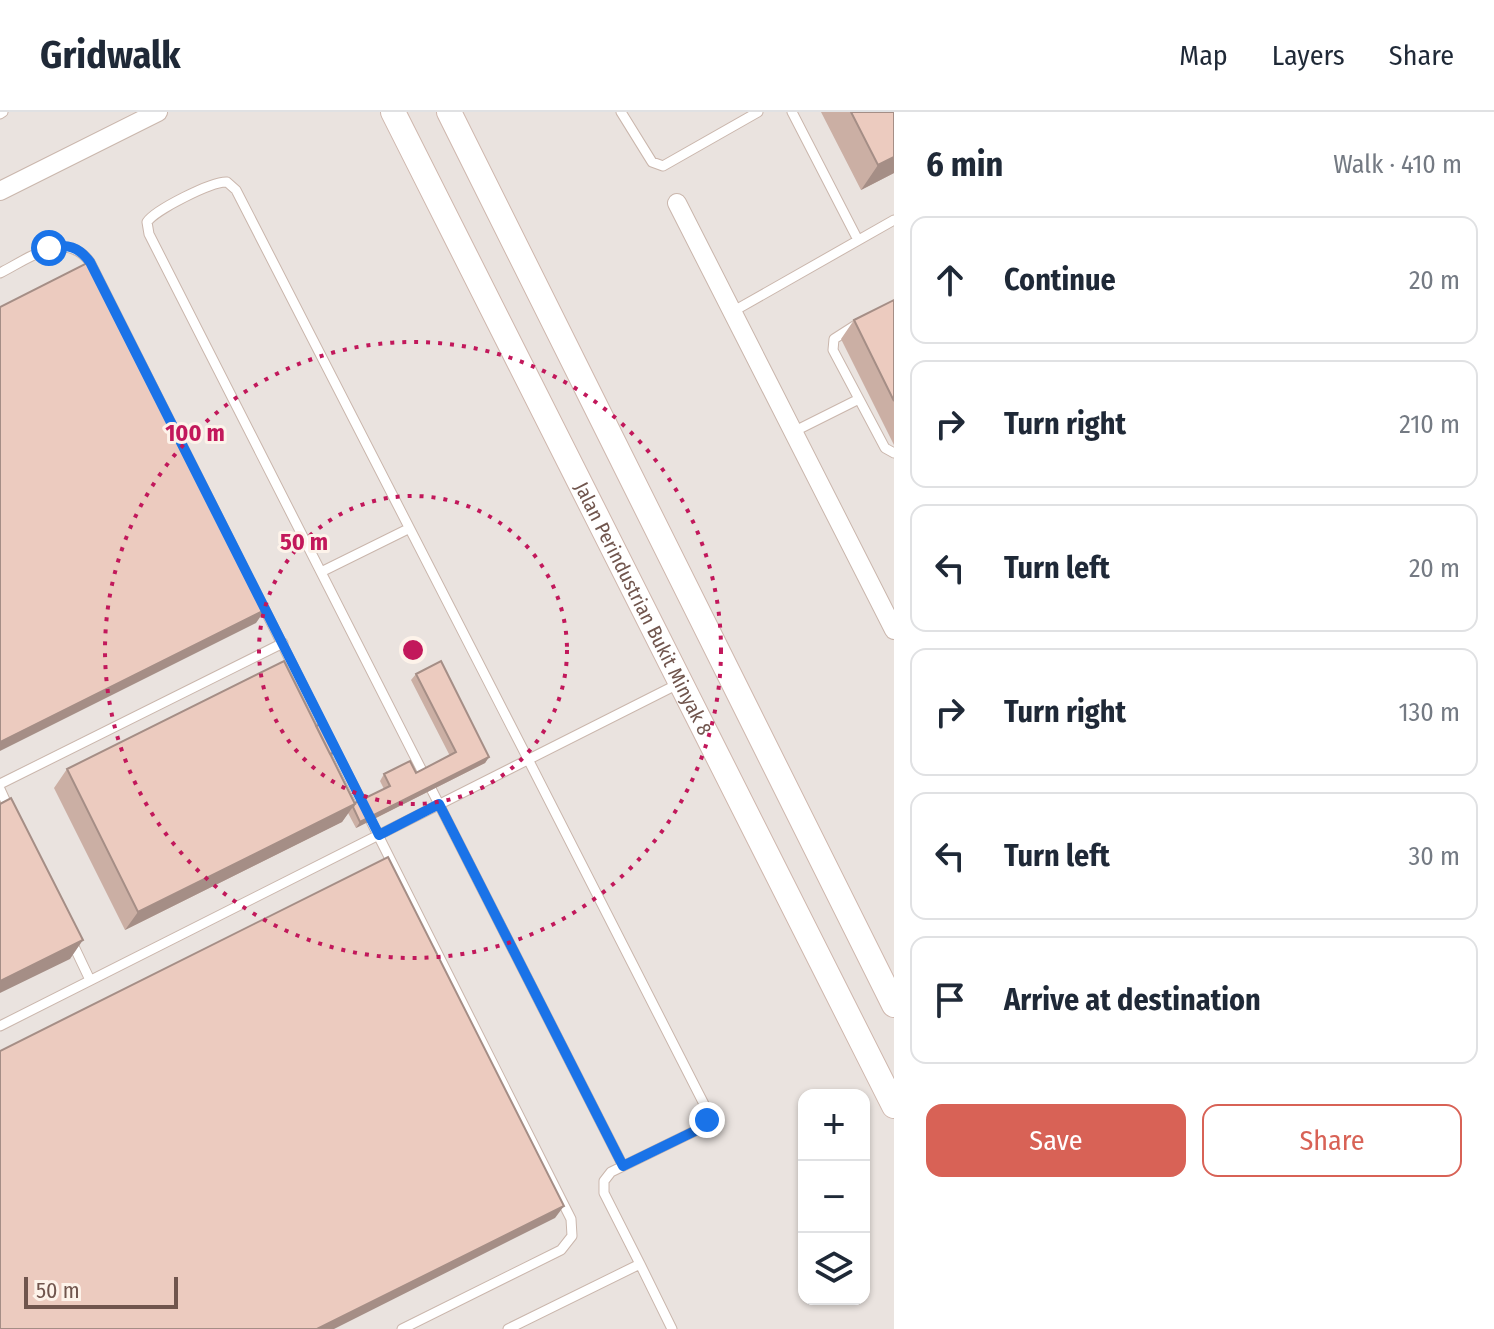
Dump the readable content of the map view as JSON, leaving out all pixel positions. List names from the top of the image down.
{
  "streets": {
    "street": ["Jalan Perindustrian Bukit Minyak 8"]
  },
  "scale_bar": "50 m",
  "page": {
    "header": "Gridwalk",
    "nav": ["Map", "Layers", "Share"],
    "heading": ["6 min", "Walk · 410 m"],
    "list": [
      ["Continue", "20 m"],
      ["Turn right", "210 m"],
      ["Turn left", "20 m"],
      ["Turn right", "130 m"],
      ["Turn left", "30 m"],
      "Arrive at destination"
    ],
    "buttons": ["Save", "Share"],
    "map_buttons": ["+", "−"],
    "scale": "50 m"
  },
  "rings": ["100 m", "50 m"]
}
